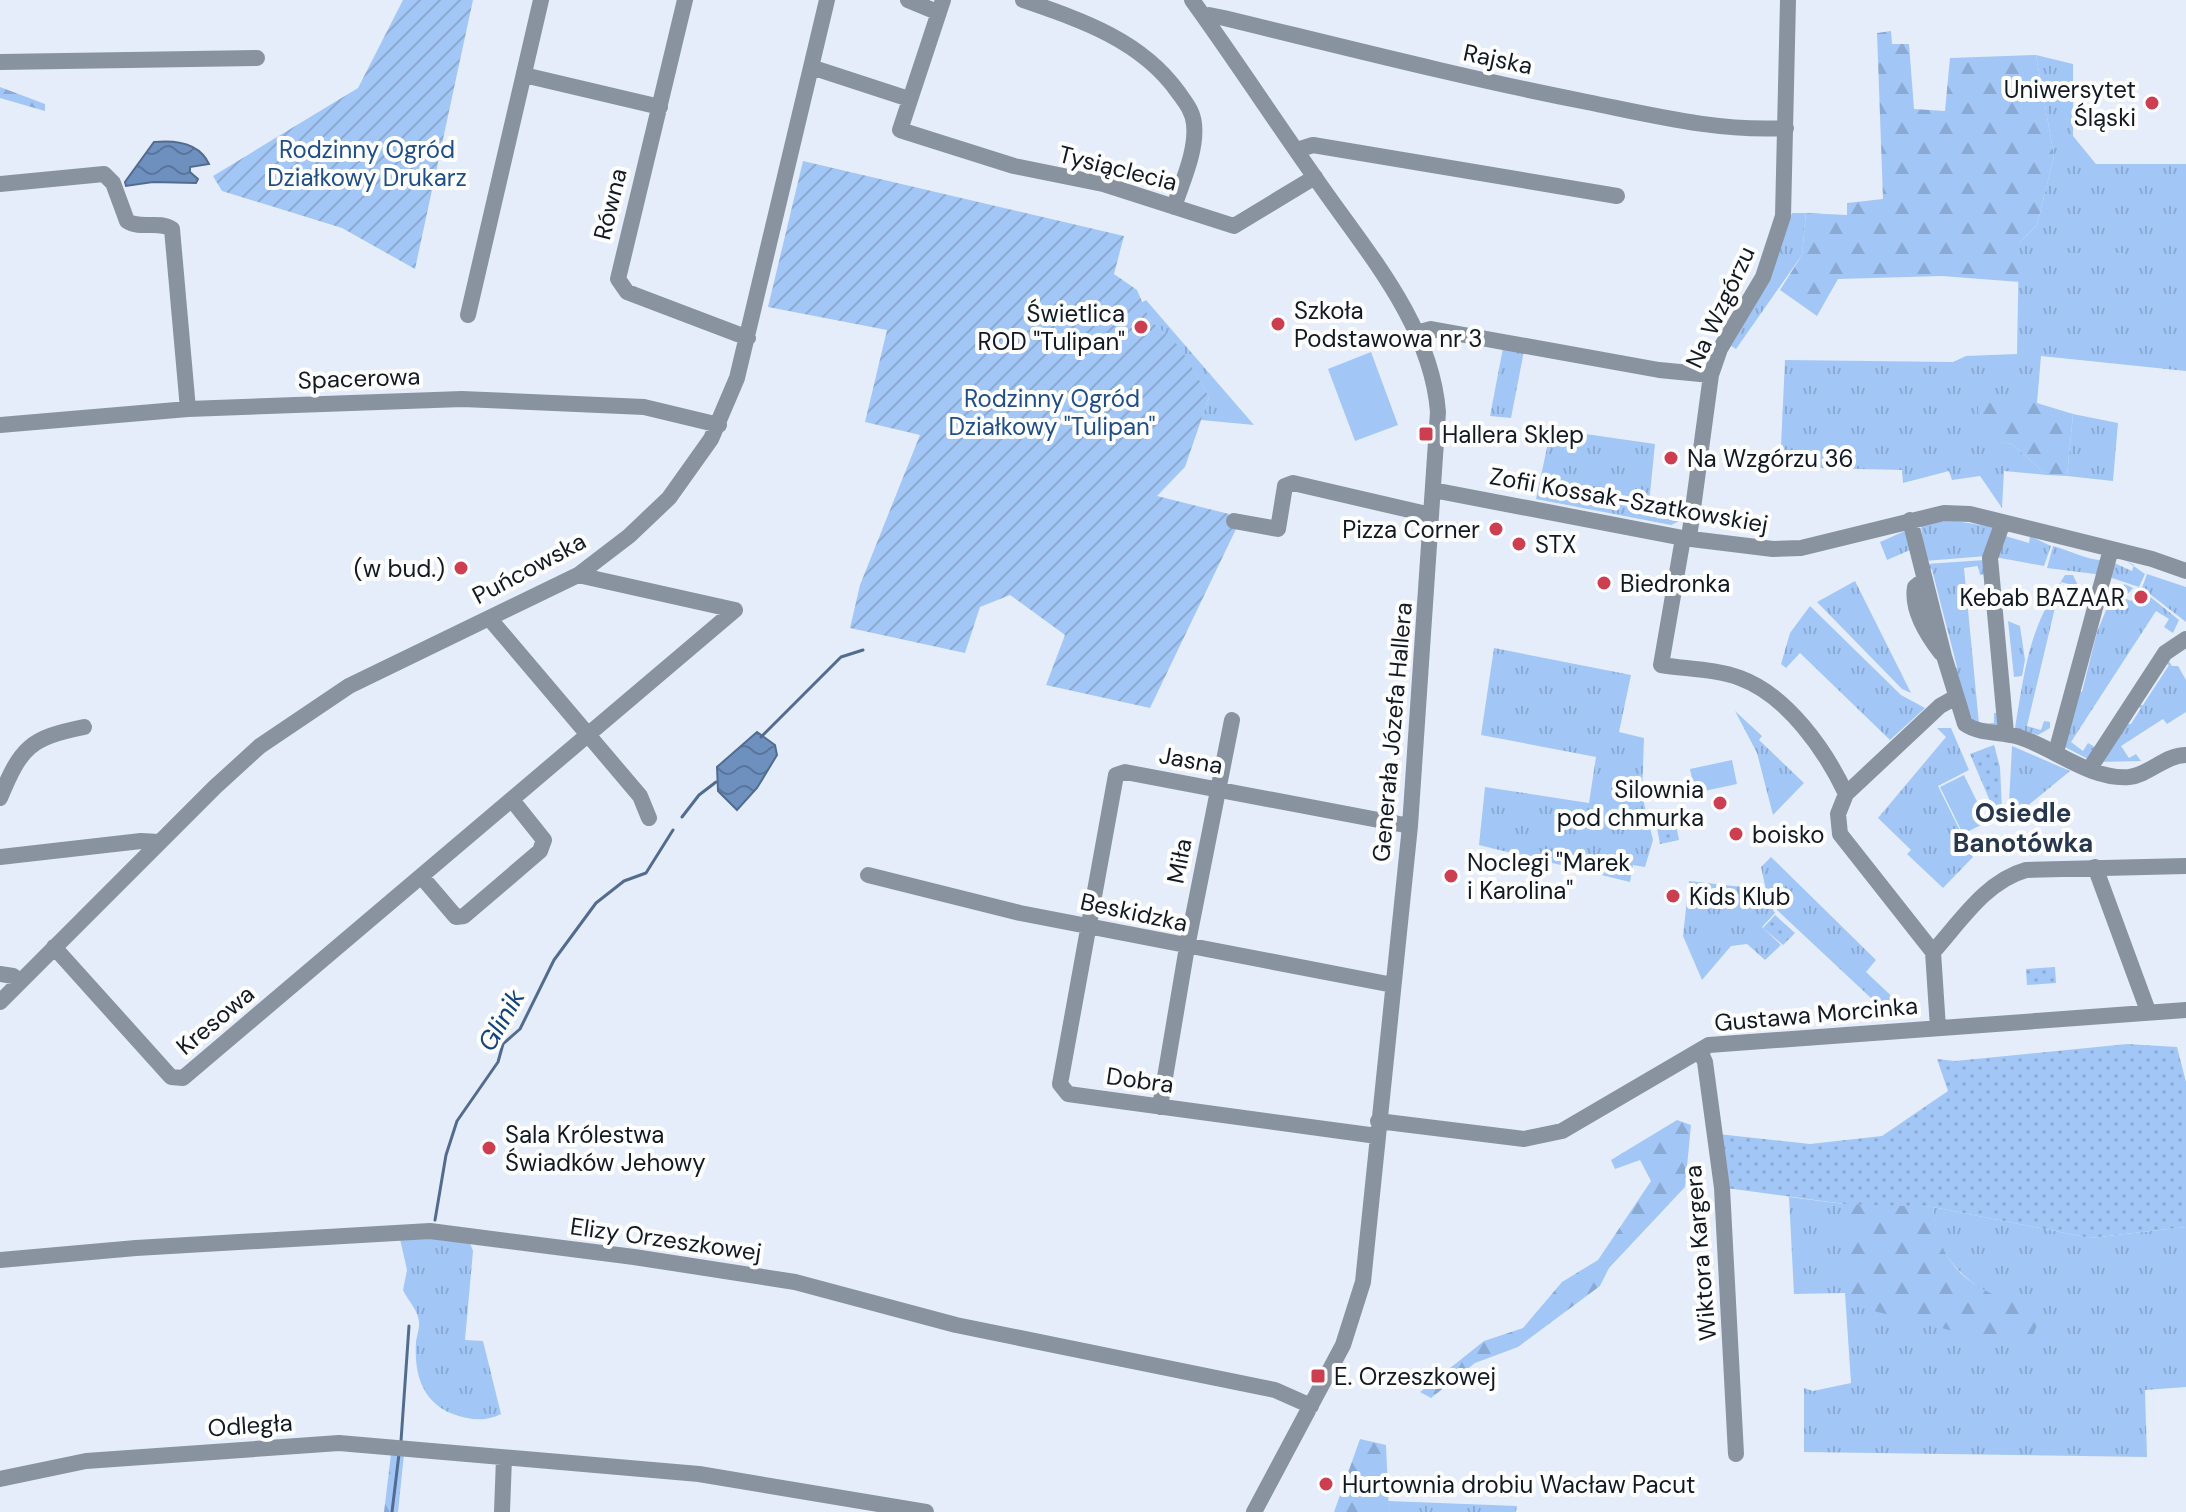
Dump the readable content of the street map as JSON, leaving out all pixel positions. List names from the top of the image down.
{
  "streets": {
    "street": [
      "Rajska",
      "Tysiąclecia",
      "Równa",
      "Na Wzgórzu",
      "Spacerowa",
      "Zofii Kossak-Szatkowskiej",
      "Puńcowska",
      "Generała Józefa Hallera",
      "Jasna",
      "Miła",
      "Beskidzka",
      "Gustawa Morcinka",
      "Kresowa",
      "Dobra",
      "Elizy Orzeszkowej",
      "Wiktora Kargera",
      "Odległa"
    ]
  },
  "crossings": [
    ["Rajska", "Na Wzgórzu"],
    ["Rajska", "Generała Józefa Hallera"],
    ["Tysiąclecia", "Generała Józefa Hallera"],
    ["Równa", "Puńcowska"],
    ["Na Wzgórzu", "Zofii Kossak-Szatkowskiej"],
    ["Spacerowa", "Puńcowska"],
    ["Zofii Kossak-Szatkowskiej", "Generała Józefa Hallera"],
    ["Puńcowska", "Kresowa"],
    ["Generała Józefa Hallera", "Jasna"],
    ["Generała Józefa Hallera", "Beskidzka"],
    ["Generała Józefa Hallera", "Gustawa Morcinka"],
    ["Generała Józefa Hallera", "Dobra"],
    ["Generała Józefa Hallera", "Elizy Orzeszkowej"],
    ["Jasna", "Miła"],
    ["Jasna", "Beskidzka"],
    ["Jasna", "Dobra"],
    ["Miła", "Beskidzka"],
    ["Miła", "Dobra"],
    ["Beskidzka", "Dobra"],
    ["Gustawa Morcinka", "Dobra"],
    ["Gustawa Morcinka", "Wiktora Kargera"]
  ],
  "districts": ["Osiedle Banotówka"],
  "water": ["Glinik"],
  "parks": ["Rodzinny Ogród Działkowy Drukarz", "Rodzinny Ogród Działkowy \"Tulipan\""],
  "places": {
    "other": [
      "Uniwersytet Śląski",
      "Szkoła Podstawowa nr 3",
      "Świetlica ROD \"Tulipan\"",
      "Na Wzgórzu 36",
      "Pizza Corner",
      "STX",
      "(w bud.)",
      "Biedronka",
      "Kebab BAZAAR",
      "Silownia pod chmurka",
      "boisko",
      "Noclegi \"Marek i Karolina\"",
      "Kids Klub",
      "Sala Królestwa Świadków Jehowy",
      "Hurtownia drobiu Wacław Pacut"
    ],
    "transit": ["Hallera Sklep", "E. Orzeszkowej"]
  }
}
